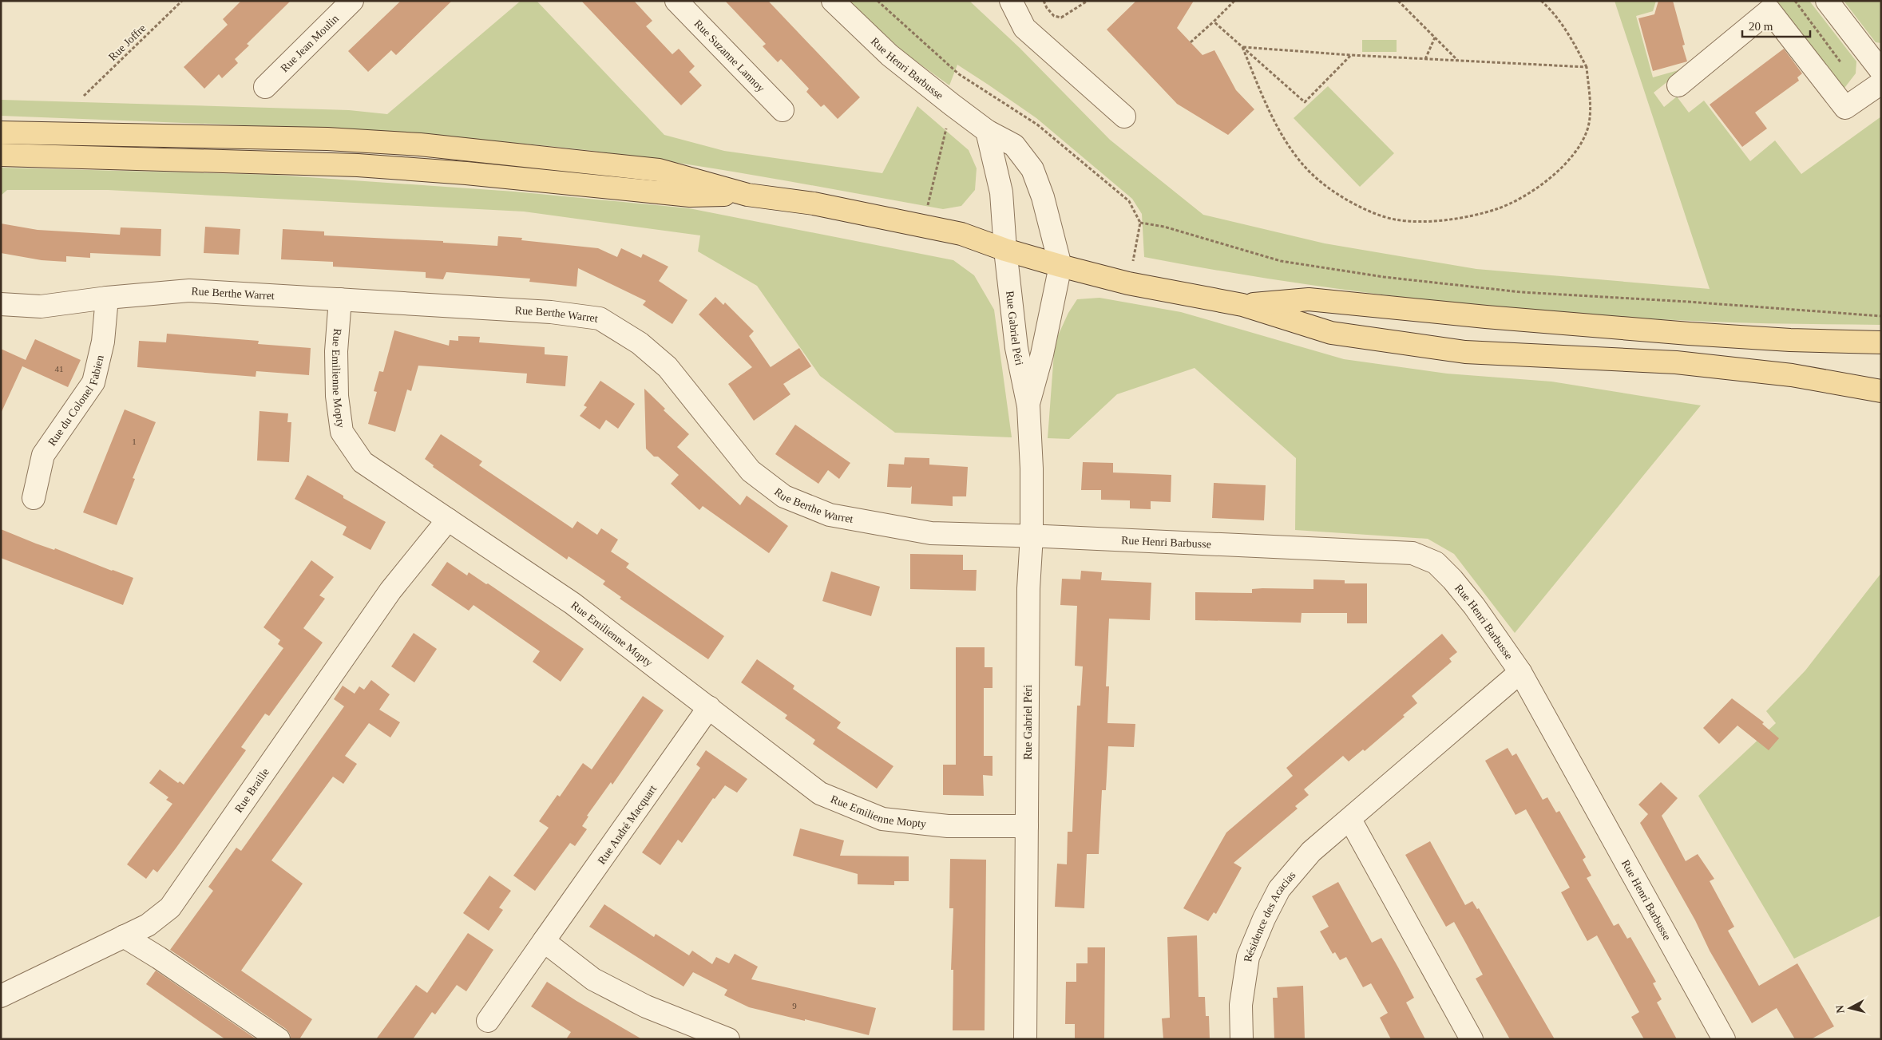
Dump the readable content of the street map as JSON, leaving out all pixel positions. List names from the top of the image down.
{
  "streets": {
    "street": [
      "Rue Jean Moulin",
      "Rue Suzanne Lannoy",
      "Rue Henri Barbusse",
      "Rue Berthe Warret",
      "Rue Gabriel Péri",
      "Rue Emilienne Mopty",
      "Rue du Colonel Fabien",
      "Rue Braille",
      "Rue André Macquart",
      "Résidence des Acacias"
    ],
    "path": ["Rue Joffre"]
  },
  "crossings": [
    ["Rue Henri Barbusse", "Rue Berthe Warret"],
    ["Rue Henri Barbusse", "Rue Gabriel Péri"],
    ["Rue Henri Barbusse", "Résidence des Acacias"],
    ["Rue Berthe Warret", "Rue Gabriel Péri"],
    ["Rue Berthe Warret", "Rue Emilienne Mopty"],
    ["Rue Berthe Warret", "Rue du Colonel Fabien"],
    ["Rue Gabriel Péri", "Rue Emilienne Mopty"],
    ["Rue Emilienne Mopty", "Rue Braille"],
    ["Rue Emilienne Mopty", "Rue André Macquart"]
  ],
  "house_numbers": ["41", "1", "9"],
  "scale_bar": "20 m",
  "north": "left"
}
